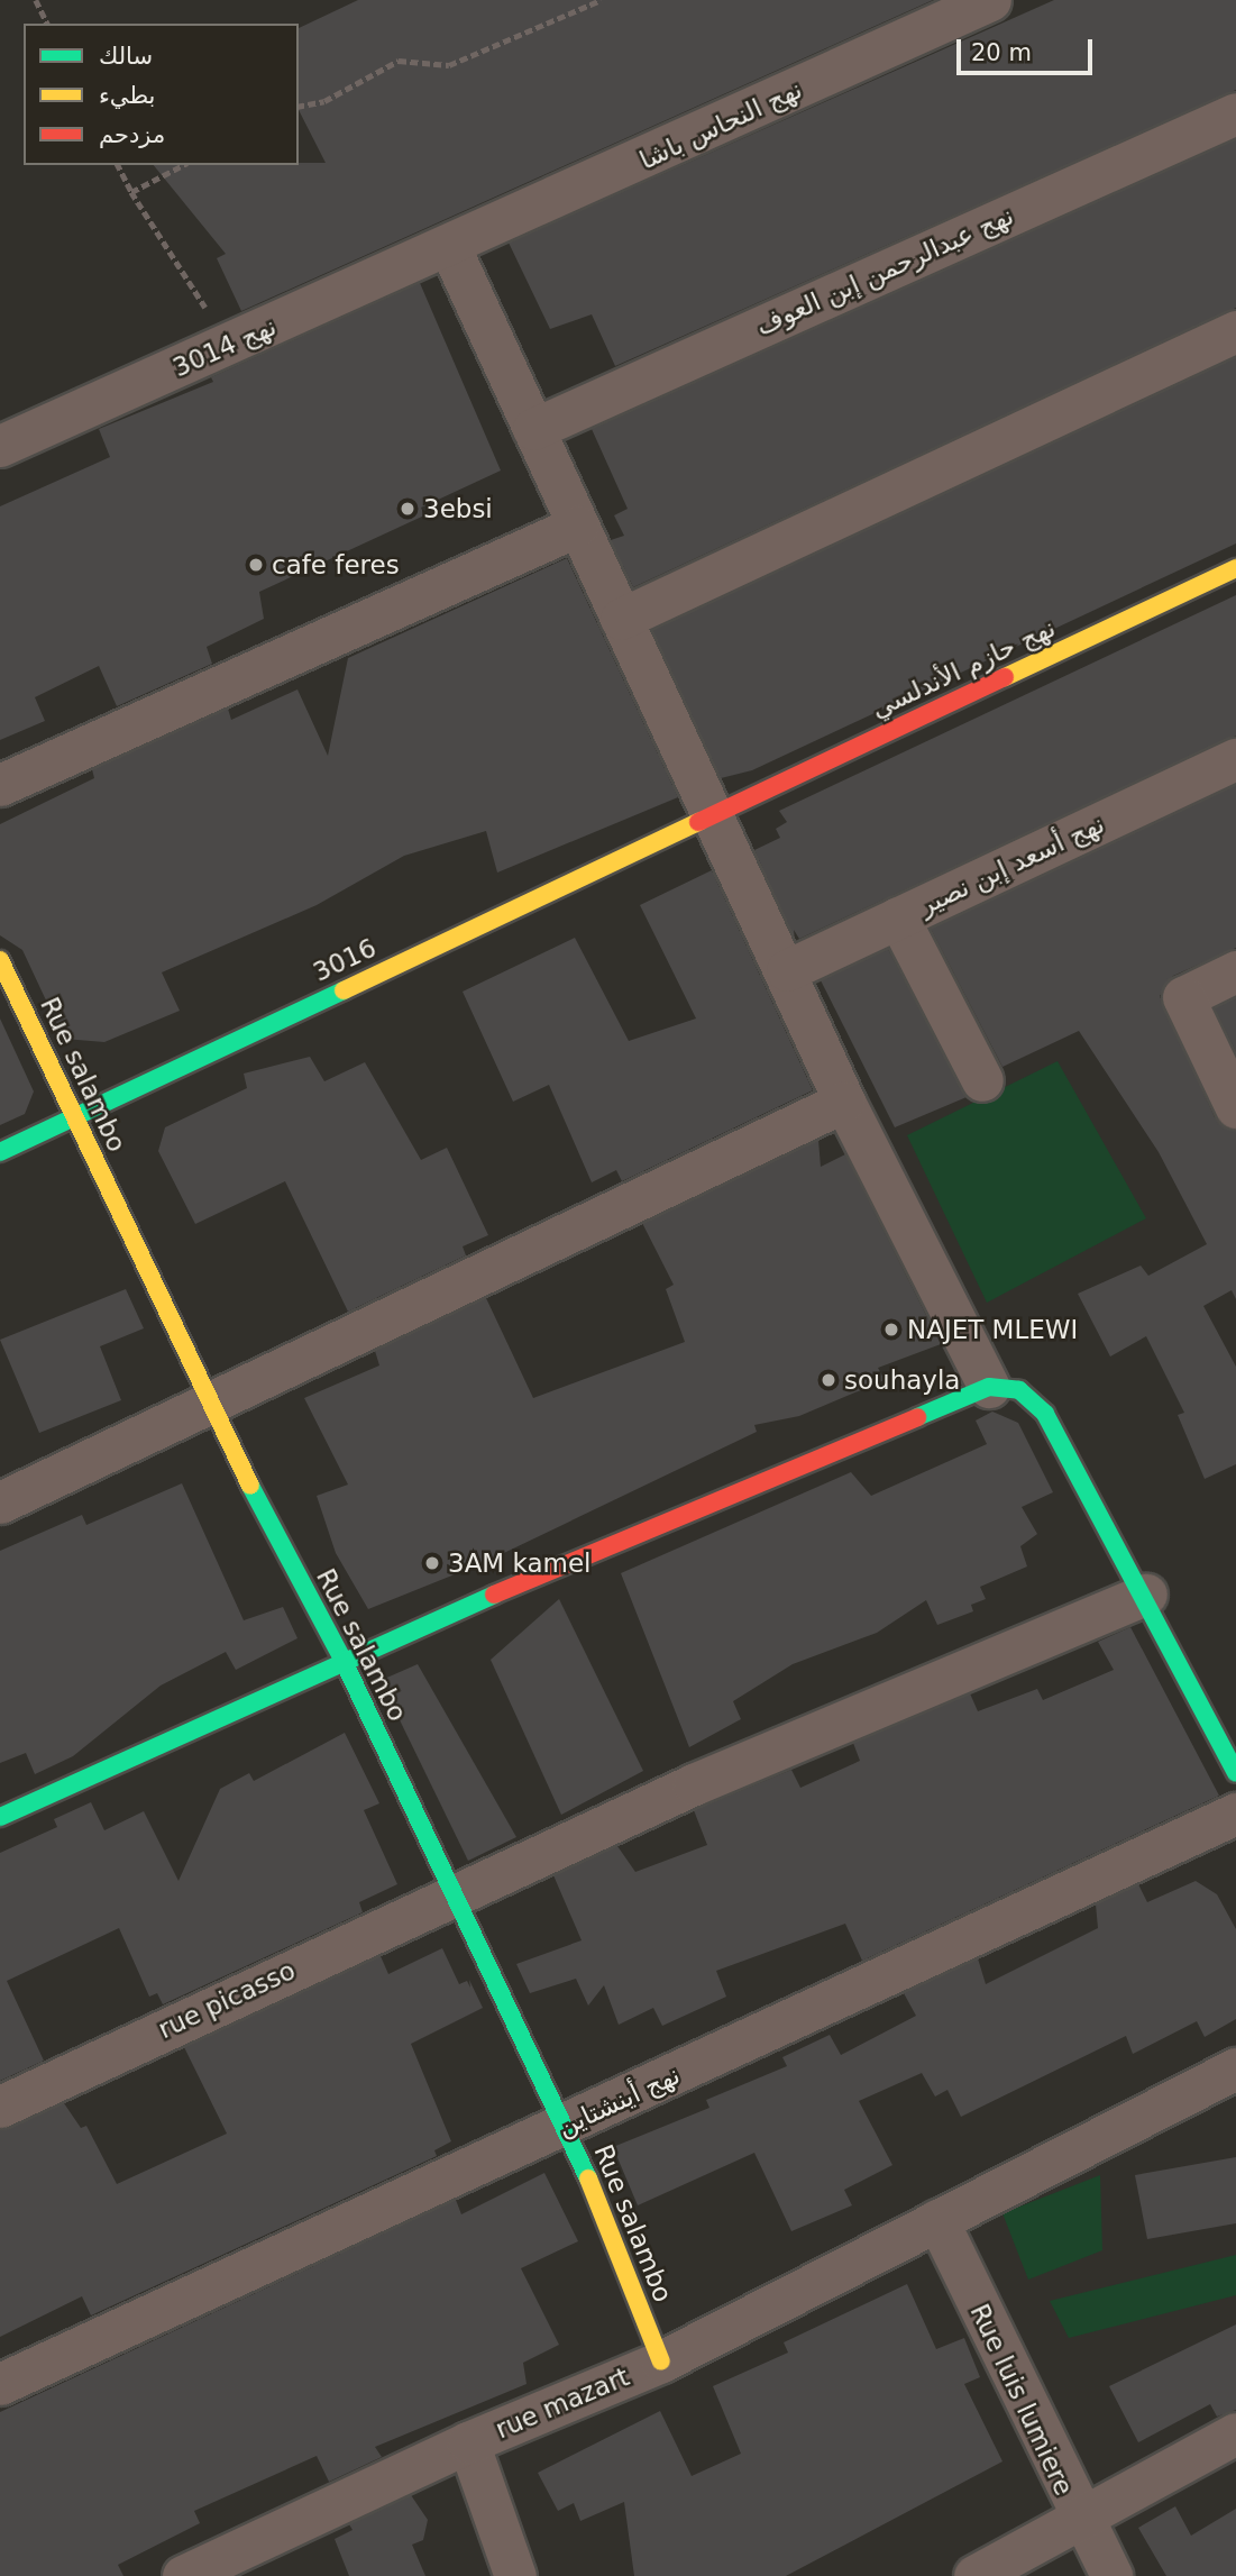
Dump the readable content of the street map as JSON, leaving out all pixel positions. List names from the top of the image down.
{
  "streets": {
    "street": [
      "نهج النحاس باشا",
      "نهج عبدالرحمن إبن العوف",
      "نهج 3014",
      "نهج حازم الأندلسي",
      "نهج أسعد إبن نصير",
      "3016",
      "Rue salambo",
      "rue picasso",
      "نهج أينشتاين",
      "Rue luis lumiere",
      "rue mazart"
    ]
  },
  "crossings": [
    ["نهج النحاس باشا", "نهج 3014"],
    ["نهج حازم الأندلسي", "3016"],
    ["3016", "Rue salambo"],
    ["Rue salambo", "rue picasso"],
    ["Rue salambo", "نهج أينشتاين"],
    ["Rue salambo", "rue mazart"],
    ["Rue luis lumiere", "rue mazart"]
  ],
  "places": [
    "3ebsi",
    "cafe feres",
    "NAJET MLEWI",
    "souhayla",
    "3AM kamel"
  ],
  "legend": ["سالك", "بطيء", "مزدحم"],
  "scale_bar": "20 m"
}
